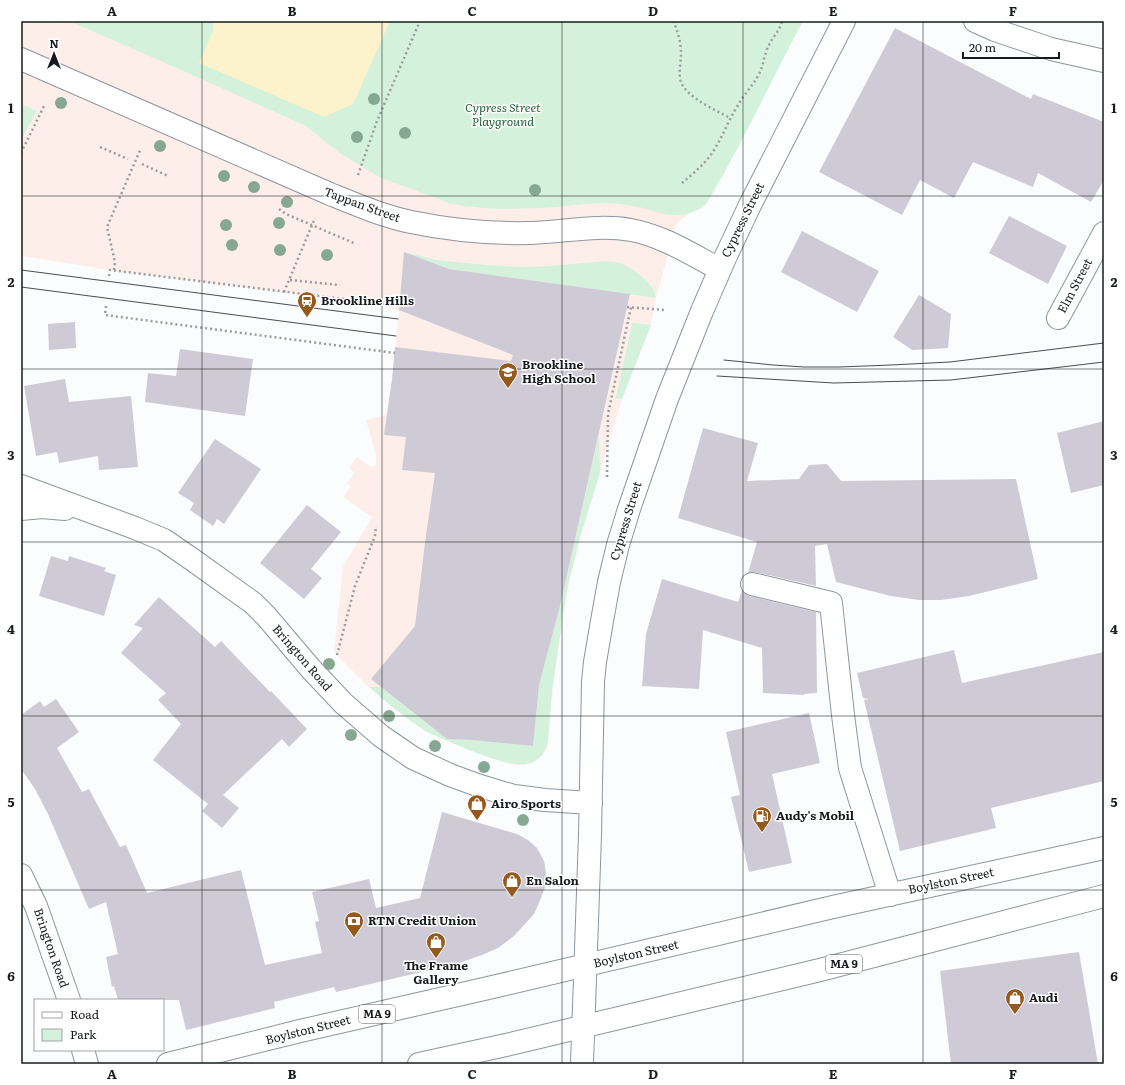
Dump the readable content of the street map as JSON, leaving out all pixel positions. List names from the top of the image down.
{
  "streets": {
    "main road": [
      "Tappan Street",
      "Cypress Street",
      "Elm Street",
      "Brington Road",
      "Boylston Street",
      "MA 9"
    ]
  },
  "crossings": [
    ["Tappan Street", "Cypress Street"],
    ["Cypress Street", "Brington Road"],
    ["Cypress Street", "Boylston Street"],
    ["Cypress Street", "MA 9"]
  ],
  "parks": ["Cypress Street Playground"],
  "places": {
    "station": ["Brookline Hills"],
    "school or university": ["Brookline High School"],
    "shop": [
      "Airo Sports",
      "En Salon",
      "The Frame Gallery",
      "Audi"
    ],
    "fuel station": ["Audy's Mobil"],
    "bank": ["RTN Credit Union"]
  },
  "legend": ["Road", "Park"],
  "scale_bar": "20 m",
  "north": "top",
  "grid": {
    "columns": [
      "A",
      "B",
      "C",
      "D",
      "E",
      "F"
    ],
    "rows": [
      "1",
      "2",
      "3",
      "4",
      "5",
      "6"
    ]
  }
}
